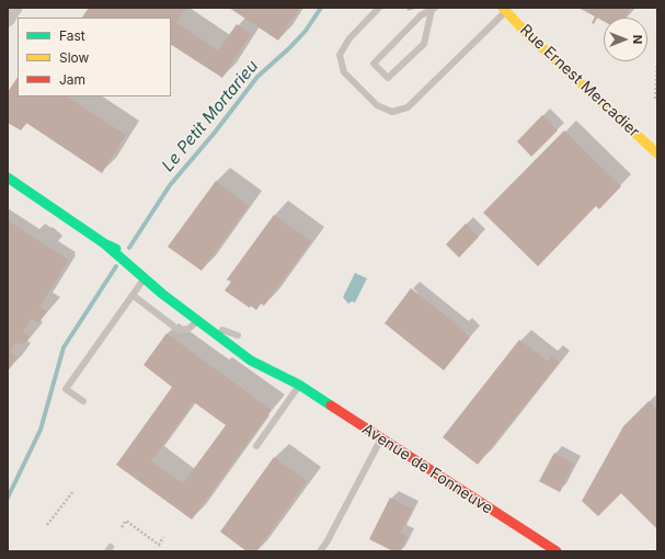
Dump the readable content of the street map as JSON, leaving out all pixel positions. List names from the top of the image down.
{
  "streets": {
    "street": ["Rue Ernest Mercadier", "Avenue de Fonneuve"]
  },
  "water": ["Le Petit Mortarieu"],
  "legend": ["Fast", "Slow", "Jam"],
  "north": "right"
}
